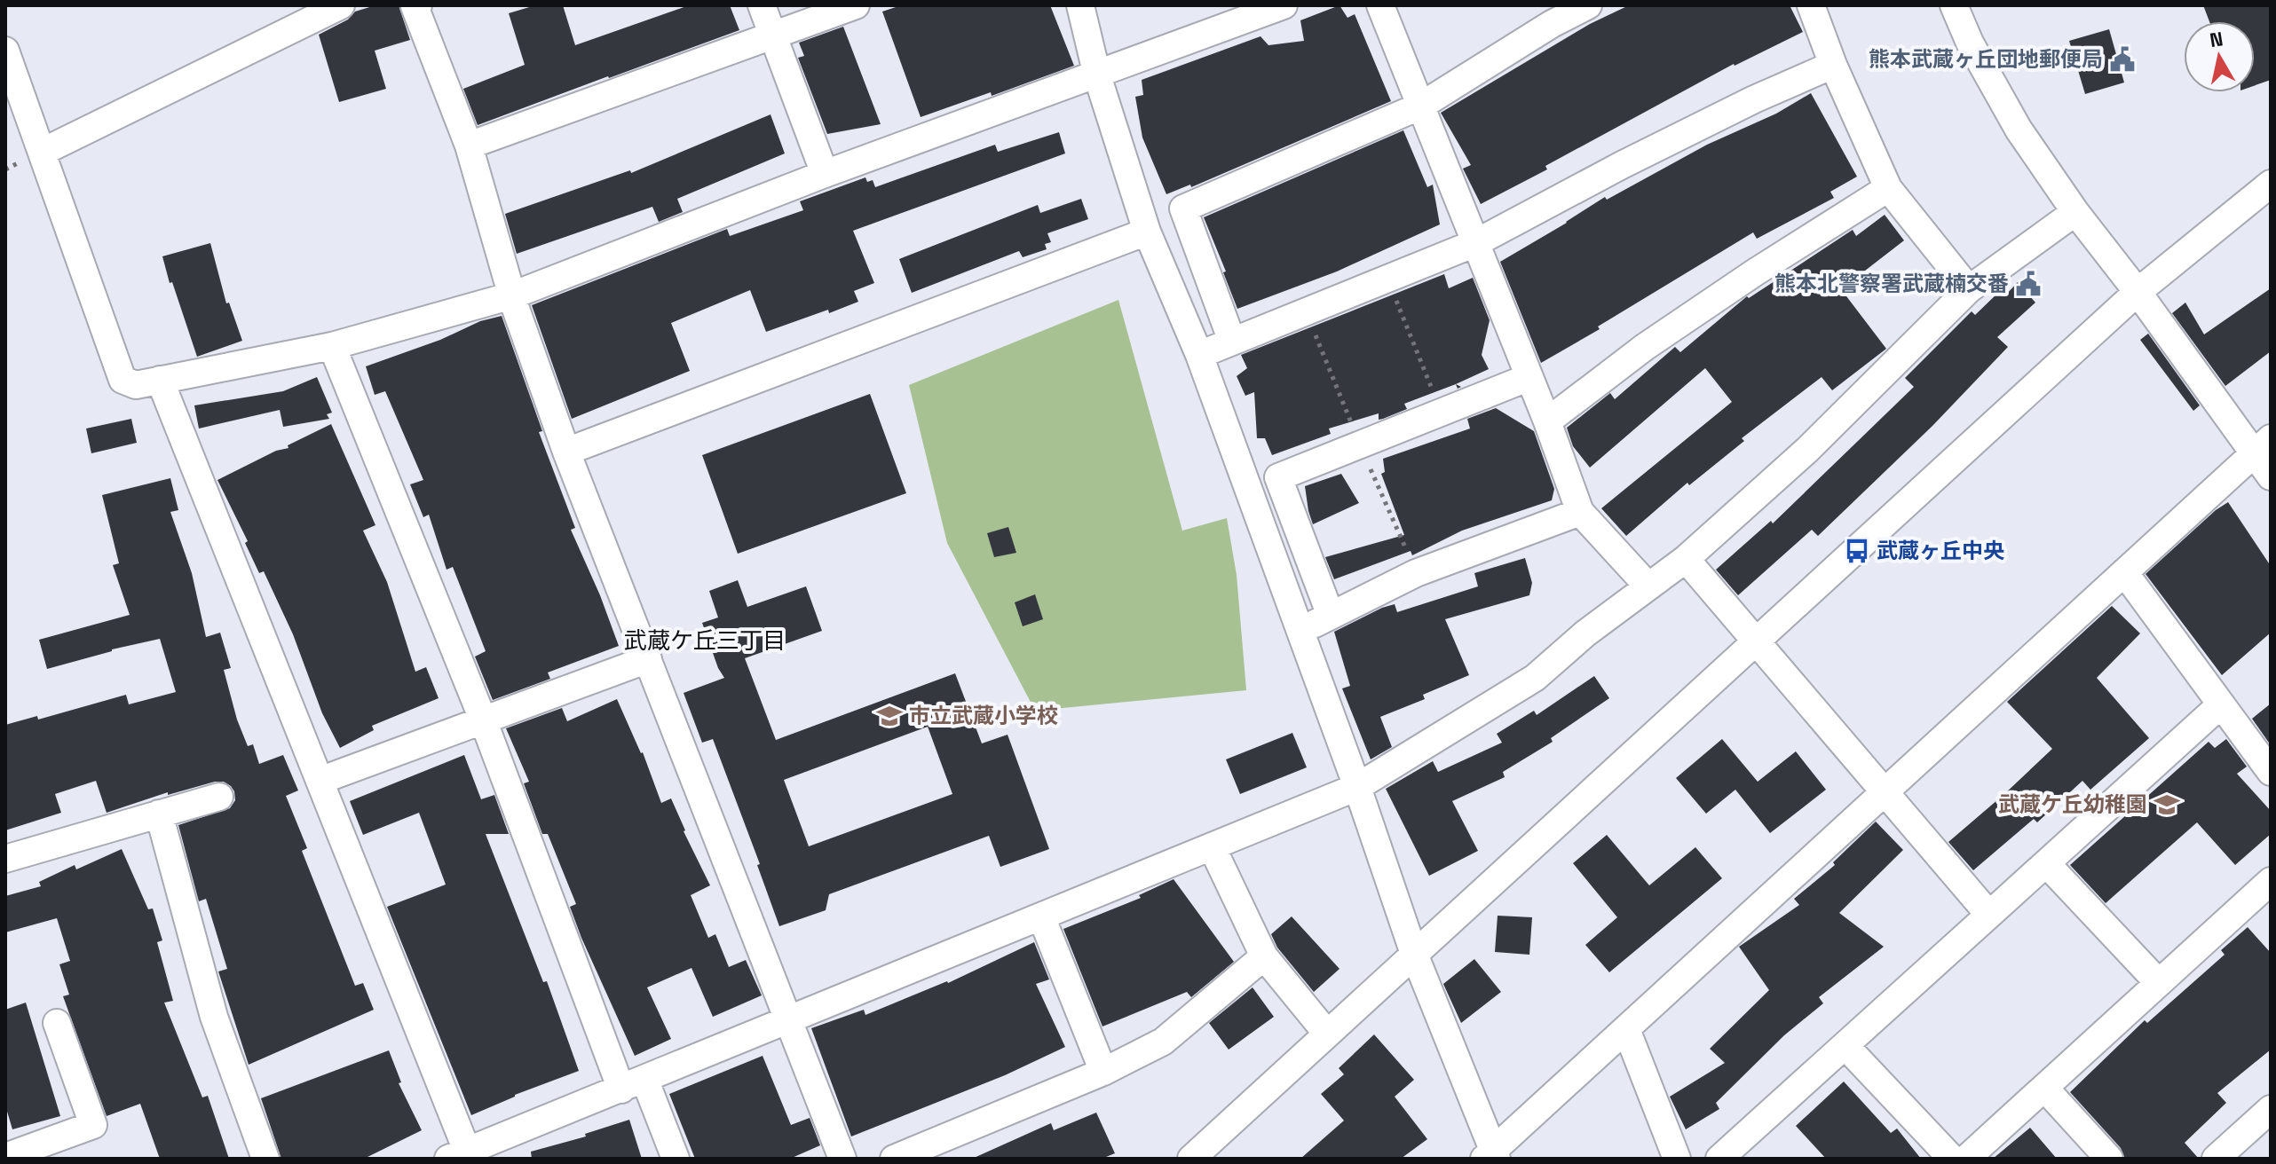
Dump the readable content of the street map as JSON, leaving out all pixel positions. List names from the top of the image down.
{
  "districts": ["武蔵ケ丘三丁目"],
  "places": {
    "public building": ["熊本武蔵ヶ丘団地郵便局", "熊本北警察署武蔵楠交番"],
    "bus stop": ["武蔵ヶ丘中央"],
    "school or university": ["市立武蔵小学校", "武蔵ケ丘幼稚園"]
  },
  "north": "top"
}
